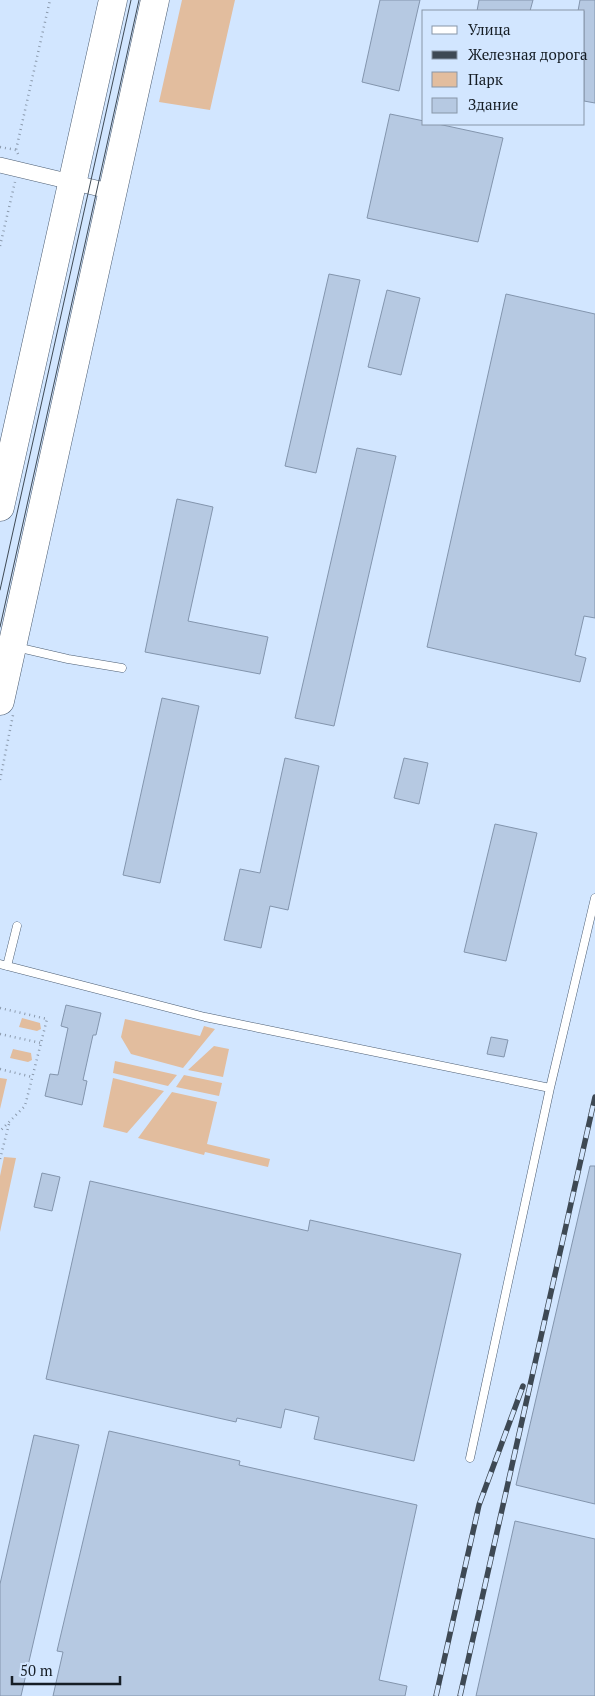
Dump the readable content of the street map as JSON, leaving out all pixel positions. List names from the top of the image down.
{
  "legend": [
    "Улица",
    "Железная дорога",
    "Парк",
    "Здание"
  ],
  "scale_bar": "50 m"
}
